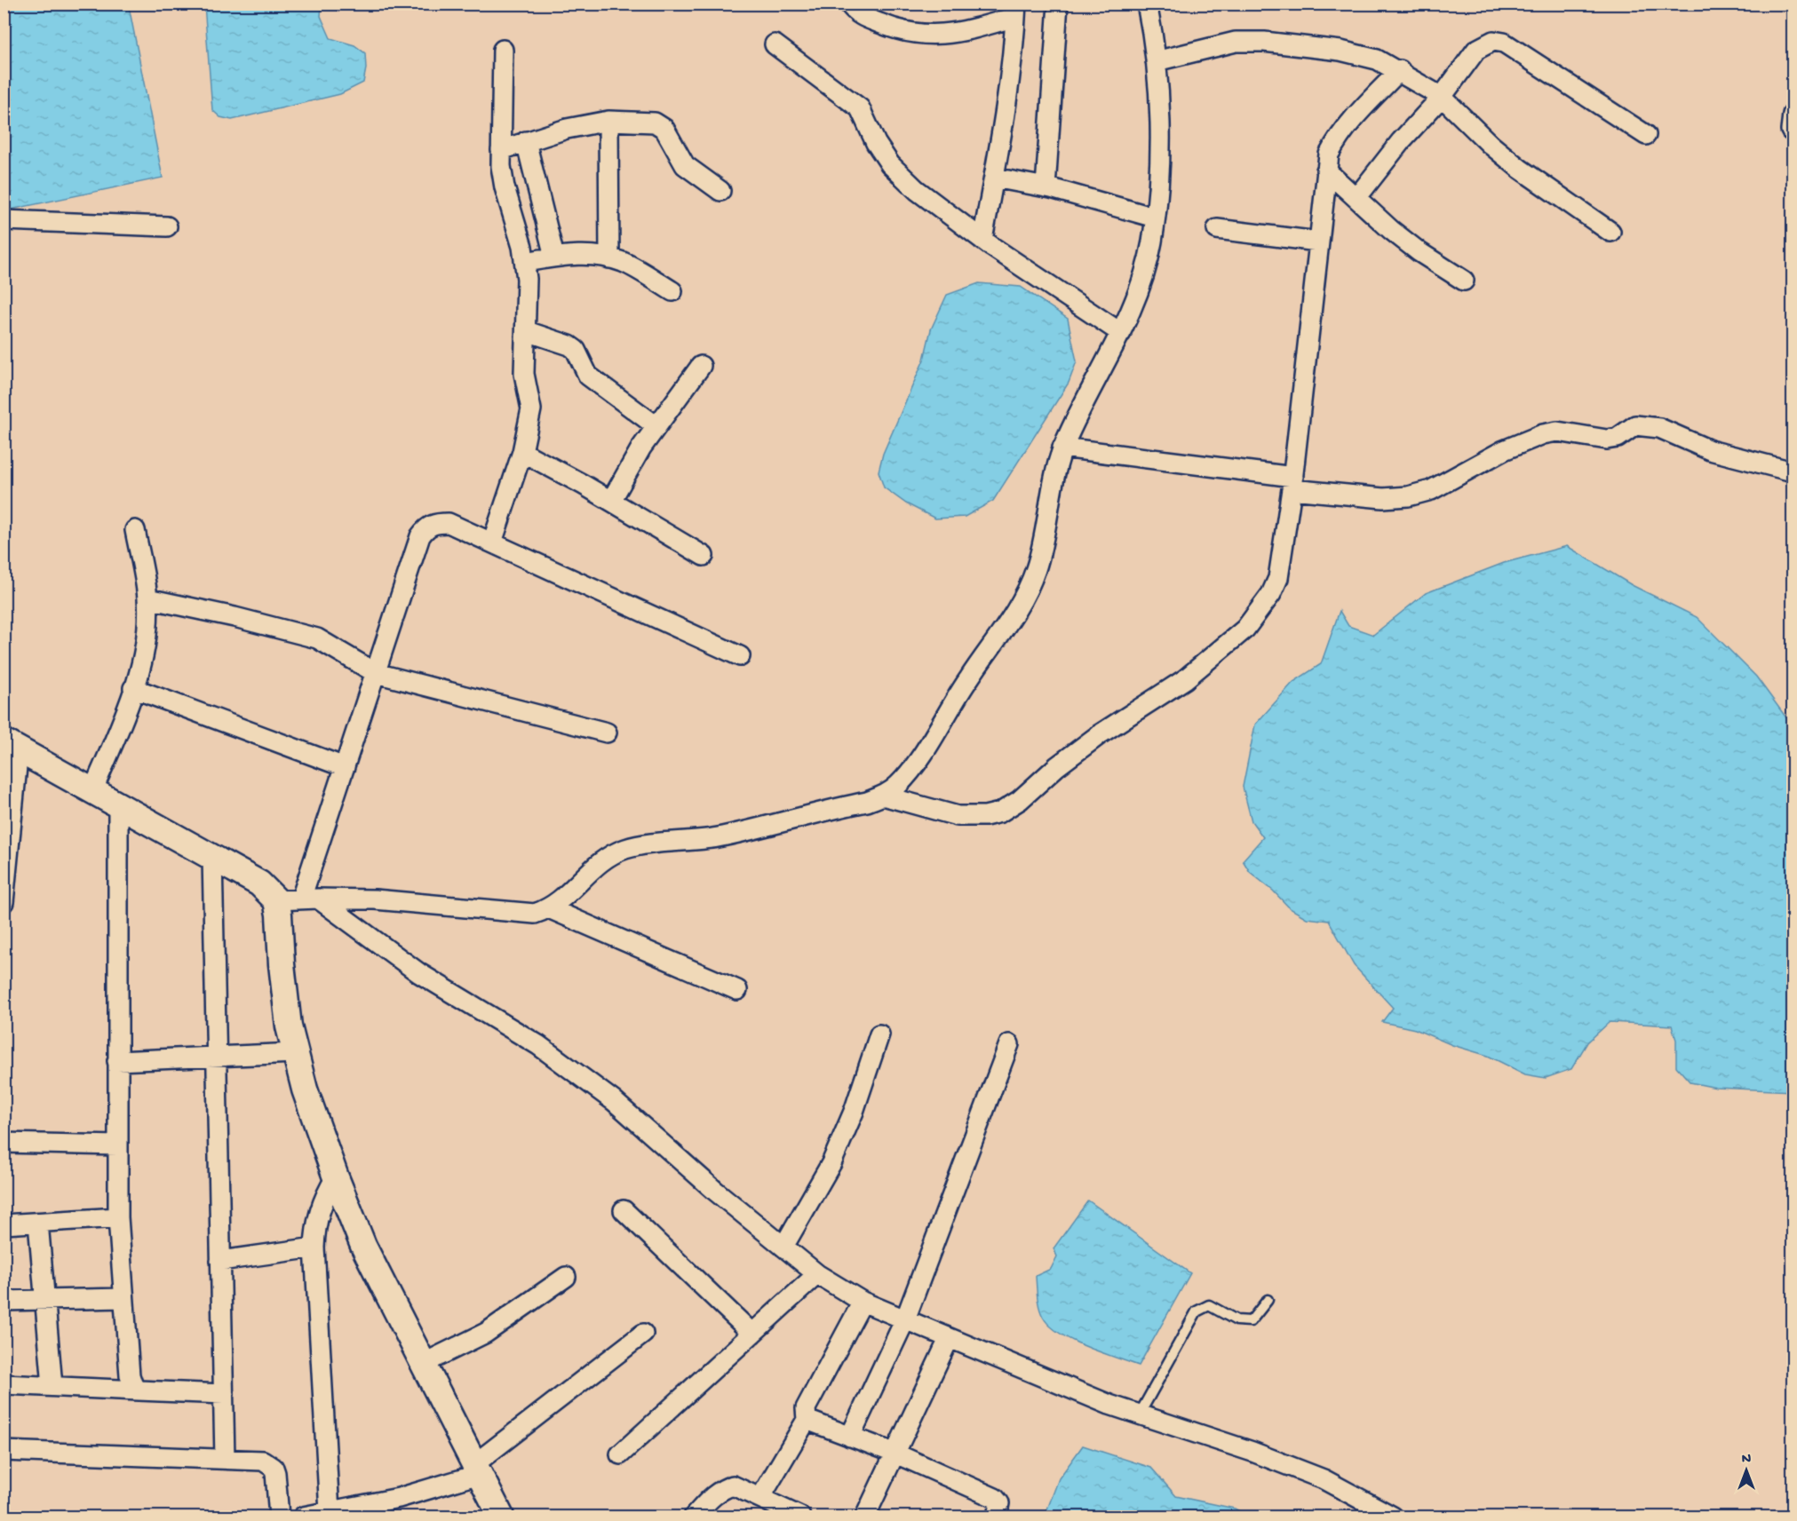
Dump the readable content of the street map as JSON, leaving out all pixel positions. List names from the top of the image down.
{
  "north": "top"
}
